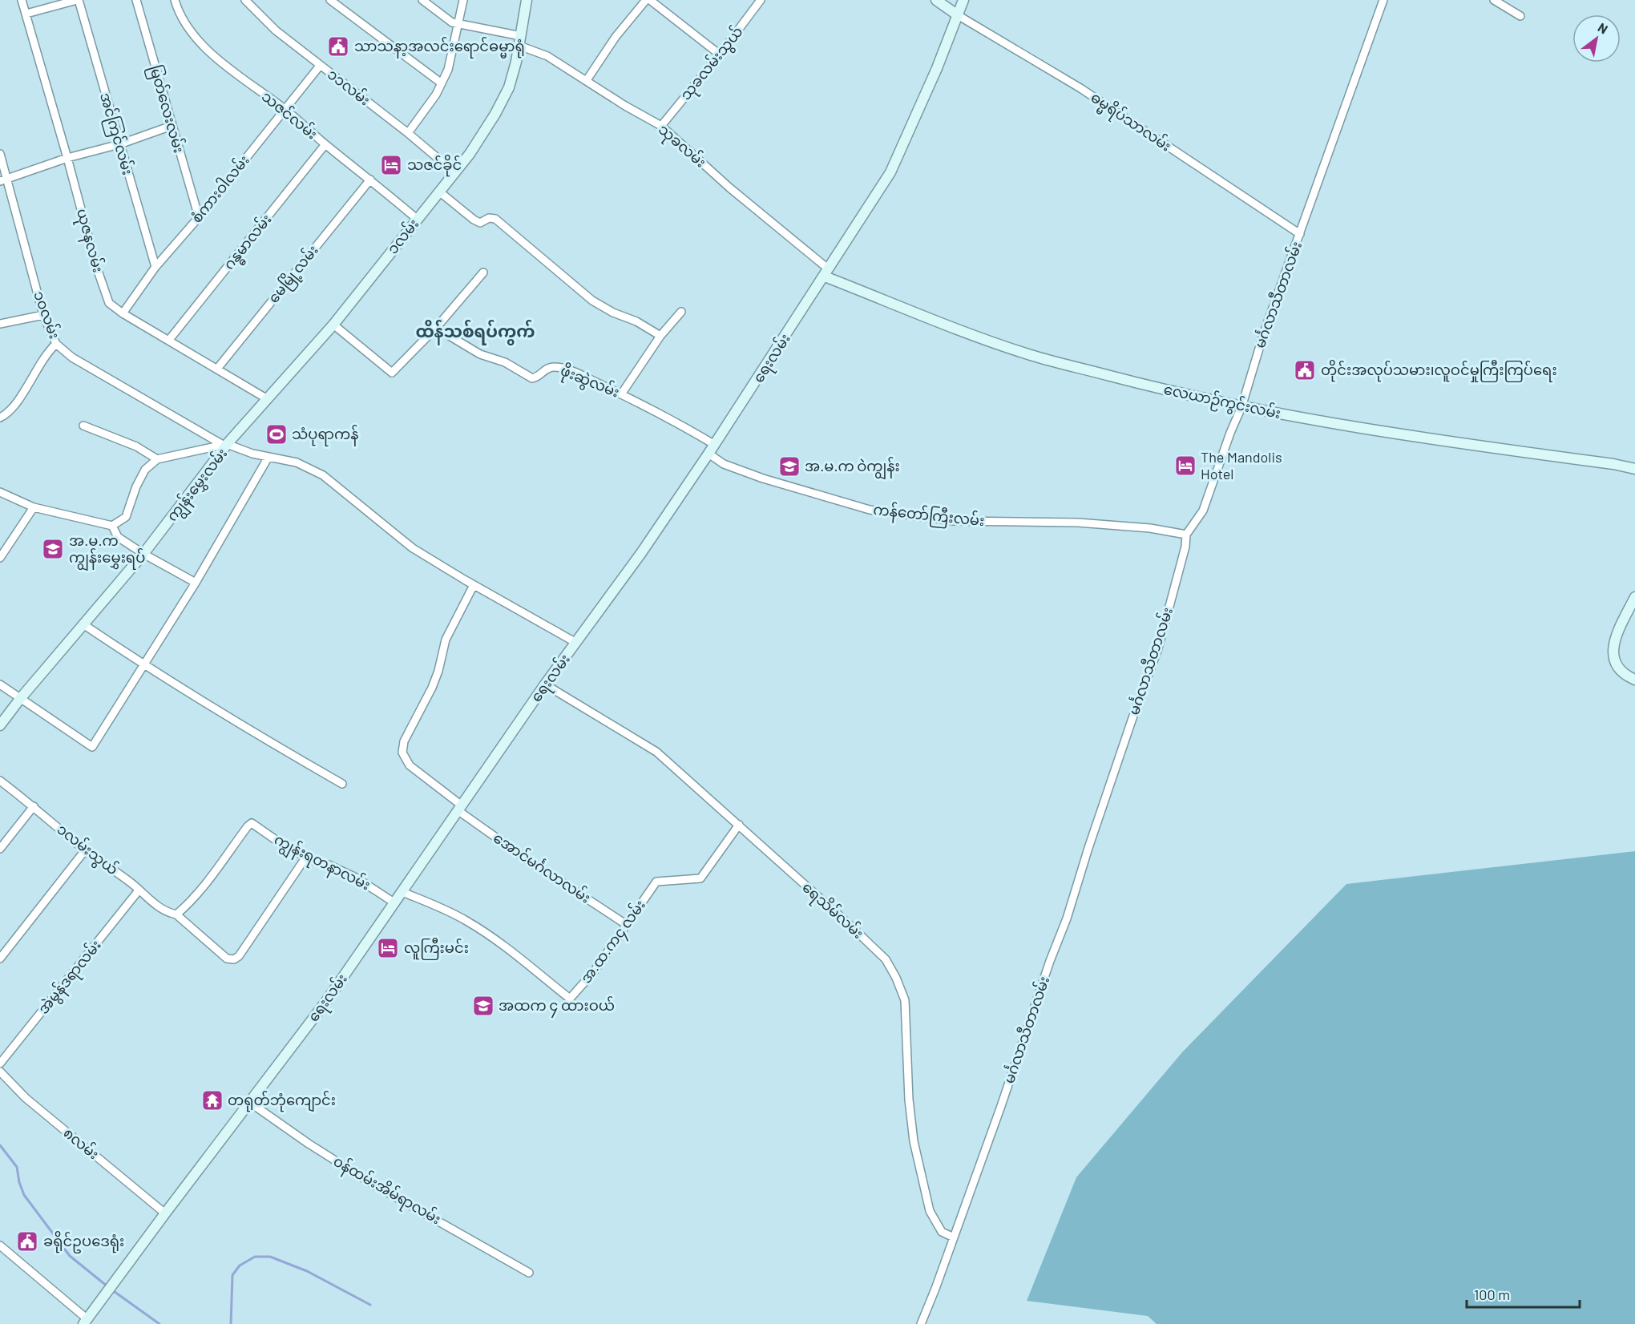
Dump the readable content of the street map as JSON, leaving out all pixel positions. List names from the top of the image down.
{
  "streets": {
    "street": [
      "သုခလမ်းသွယ်",
      "၁၁လမ်း",
      "မြတ်လေးလမ်း",
      "သဇင်လမ်း",
      "ဓမ္မရိပ်သာလမ်း",
      "အင်ကြင်လမ်း",
      "သုခလမ်း",
      "စံကားဝါလမ်း",
      "၁လမ်း",
      "ယုဇနလမ်း",
      "ဂန္ဓမာလမ်း",
      "မေမြို့လမ်း",
      "မင်္ဂလာသီတာလမ်း",
      "၁၀လမ်း",
      "ရေးလမ်း",
      "ဖိုးဆွဲလမ်း",
      "လေယာဉ်ကွင်းလမ်း",
      "ကျွန်းမွှေးလမ်း",
      "ကန်တော်ကြီးလမ်း",
      "၁လမ်းသွယ်",
      "ကျွန်းရတနာလမ်း",
      "အောင်မင်္ဂလာလမ်း",
      "ရေသိမ်လမ်း",
      "အ.ထ.က၄ လမ်း",
      "အဲမွန်ဒရာလမ်း",
      "၈လမ်း",
      "၀န်ထမ်းအိမ်ရာလမ်း"
    ]
  },
  "crossings": [
    ["သုခလမ်းသွယ်", "သုခလမ်း"],
    ["၁၁လမ်း", "စံကားဝါလမ်း"],
    ["၁၁လမ်း", "၁လမ်း"],
    ["မြတ်လေးလမ်း", "စံကားဝါလမ်း"],
    ["သဇင်လမ်း", "စံကားဝါလမ်း"],
    ["သဇင်လမ်း", "၁လမ်း"],
    ["သဇင်လမ်း", "ဂန္ဓမာလမ်း"],
    ["သဇင်လမ်း", "မေမြို့လမ်း"],
    ["ဓမ္မရိပ်သာလမ်း", "မင်္ဂလာသီတာလမ်း"],
    ["ဓမ္မရိပ်သာလမ်း", "ရေးလမ်း"],
    ["အင်ကြင်လမ်း", "စံကားဝါလမ်း"],
    ["သုခလမ်း", "၁လမ်း"],
    ["သုခလမ်း", "ရေးလမ်း"],
    ["သုခလမ်း", "လေယာဉ်ကွင်းလမ်း"],
    ["စံကားဝါလမ်း", "ယုဇနလမ်း"],
    ["၁လမ်း", "ယုဇနလမ်း"],
    ["၁လမ်း", "၁၀လမ်း"],
    ["၁လမ်း", "ကျွန်းမွှေးလမ်း"],
    ["ယုဇနလမ်း", "ဂန္ဓမာလမ်း"],
    ["ယုဇနလမ်း", "မေမြို့လမ်း"],
    ["မင်္ဂလာသီတာလမ်း", "လေယာဉ်ကွင်းလမ်း"],
    ["မင်္ဂလာသီတာလမ်း", "ကန်တော်ကြီးလမ်း"],
    ["မင်္ဂလာသီတာလမ်း", "ရေသိမ်လမ်း"],
    ["၁၀လမ်း", "ကျွန်းမွှေးလမ်း"],
    ["ရေးလမ်း", "ဖိုးဆွဲလမ်း"],
    ["ရေးလမ်း", "လေယာဉ်ကွင်းလမ်း"],
    ["ရေးလမ်း", "ကျွန်းမွှေးလမ်း"],
    ["ရေးလမ်း", "ကန်တော်ကြီးလမ်း"],
    ["ရေးလမ်း", "ကျွန်းရတနာလမ်း"],
    ["ရေးလမ်း", "အောင်မင်္ဂလာလမ်း"],
    ["ရေးလမ်း", "ရေသိမ်လမ်း"],
    ["ရေးလမ်း", "အ.ထ.က၄ လမ်း"],
    ["ရေးလမ်း", "၈လမ်း"],
    ["ရေးလမ်း", "၀န်ထမ်းအိမ်ရာလမ်း"],
    ["ကျွန်းမွှေးလမ်း", "အောင်မင်္ဂလာလမ်း"],
    ["၁လမ်းသွယ်", "ကျွန်းရတနာလမ်း"],
    ["၁လမ်းသွယ်", "အဲမွန်ဒရာလမ်း"],
    ["အောင်မင်္ဂလာလမ်း", "အ.ထ.က၄ လမ်း"],
    ["ရေသိမ်လမ်း", "အ.ထ.က၄ လမ်း"]
  ],
  "districts": ["ထိန်သစ်ရပ်ကွက်"],
  "places": {
    "public building": ["သာသနာ့အလင်းရောင်ဓမ္မာရုံ", "တိုင်းအလုပ်သမား၊လူဝင်မှုကြီးကြပ်ရေး", "ခရိုင်ဥပဒေရုံး"],
    "hotel": ["သဇင်ခိုင်", "The Mandolis Hotel", "လူကြီးမင်း"],
    "sports": ["သံပုရာကန်"],
    "school or university": ["အ.မ.က ဝဲကျွန်း", "အ.မ.က ကျွန်းမွှေးရပ်", "အထက ၄ ထားဝယ်"],
    "temple": ["တရုတ်ဘုံကျောင်း"]
  },
  "scale_bar": "100 m",
  "north": "top right"
}
